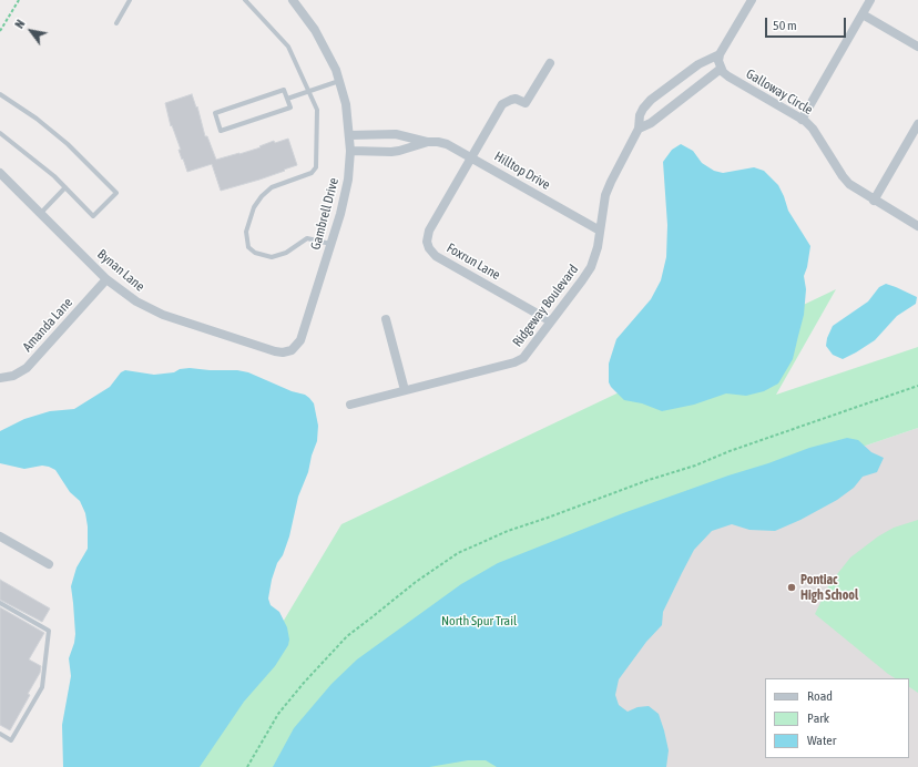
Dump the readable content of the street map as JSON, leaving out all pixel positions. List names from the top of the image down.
{
  "streets": {
    "street": [
      "Galloway Circle",
      "Hilltop Drive",
      "Gambrell Drive",
      "Foxrun Lane",
      "Bynan Lane",
      "Ridgeway Boulevard",
      "Amanda Lane"
    ]
  },
  "crossings": [
    ["Hilltop Drive", "Gambrell Drive"],
    ["Hilltop Drive", "Foxrun Lane"],
    ["Hilltop Drive", "Ridgeway Boulevard"],
    ["Gambrell Drive", "Bynan Lane"],
    ["Foxrun Lane", "Ridgeway Boulevard"],
    ["Bynan Lane", "Amanda Lane"]
  ],
  "parks": ["North Spur Trail"],
  "places": ["Pontiac High School"],
  "legend": ["Road", "Park", "Water"],
  "scale_bar": "50 m",
  "north": "top left"
}
